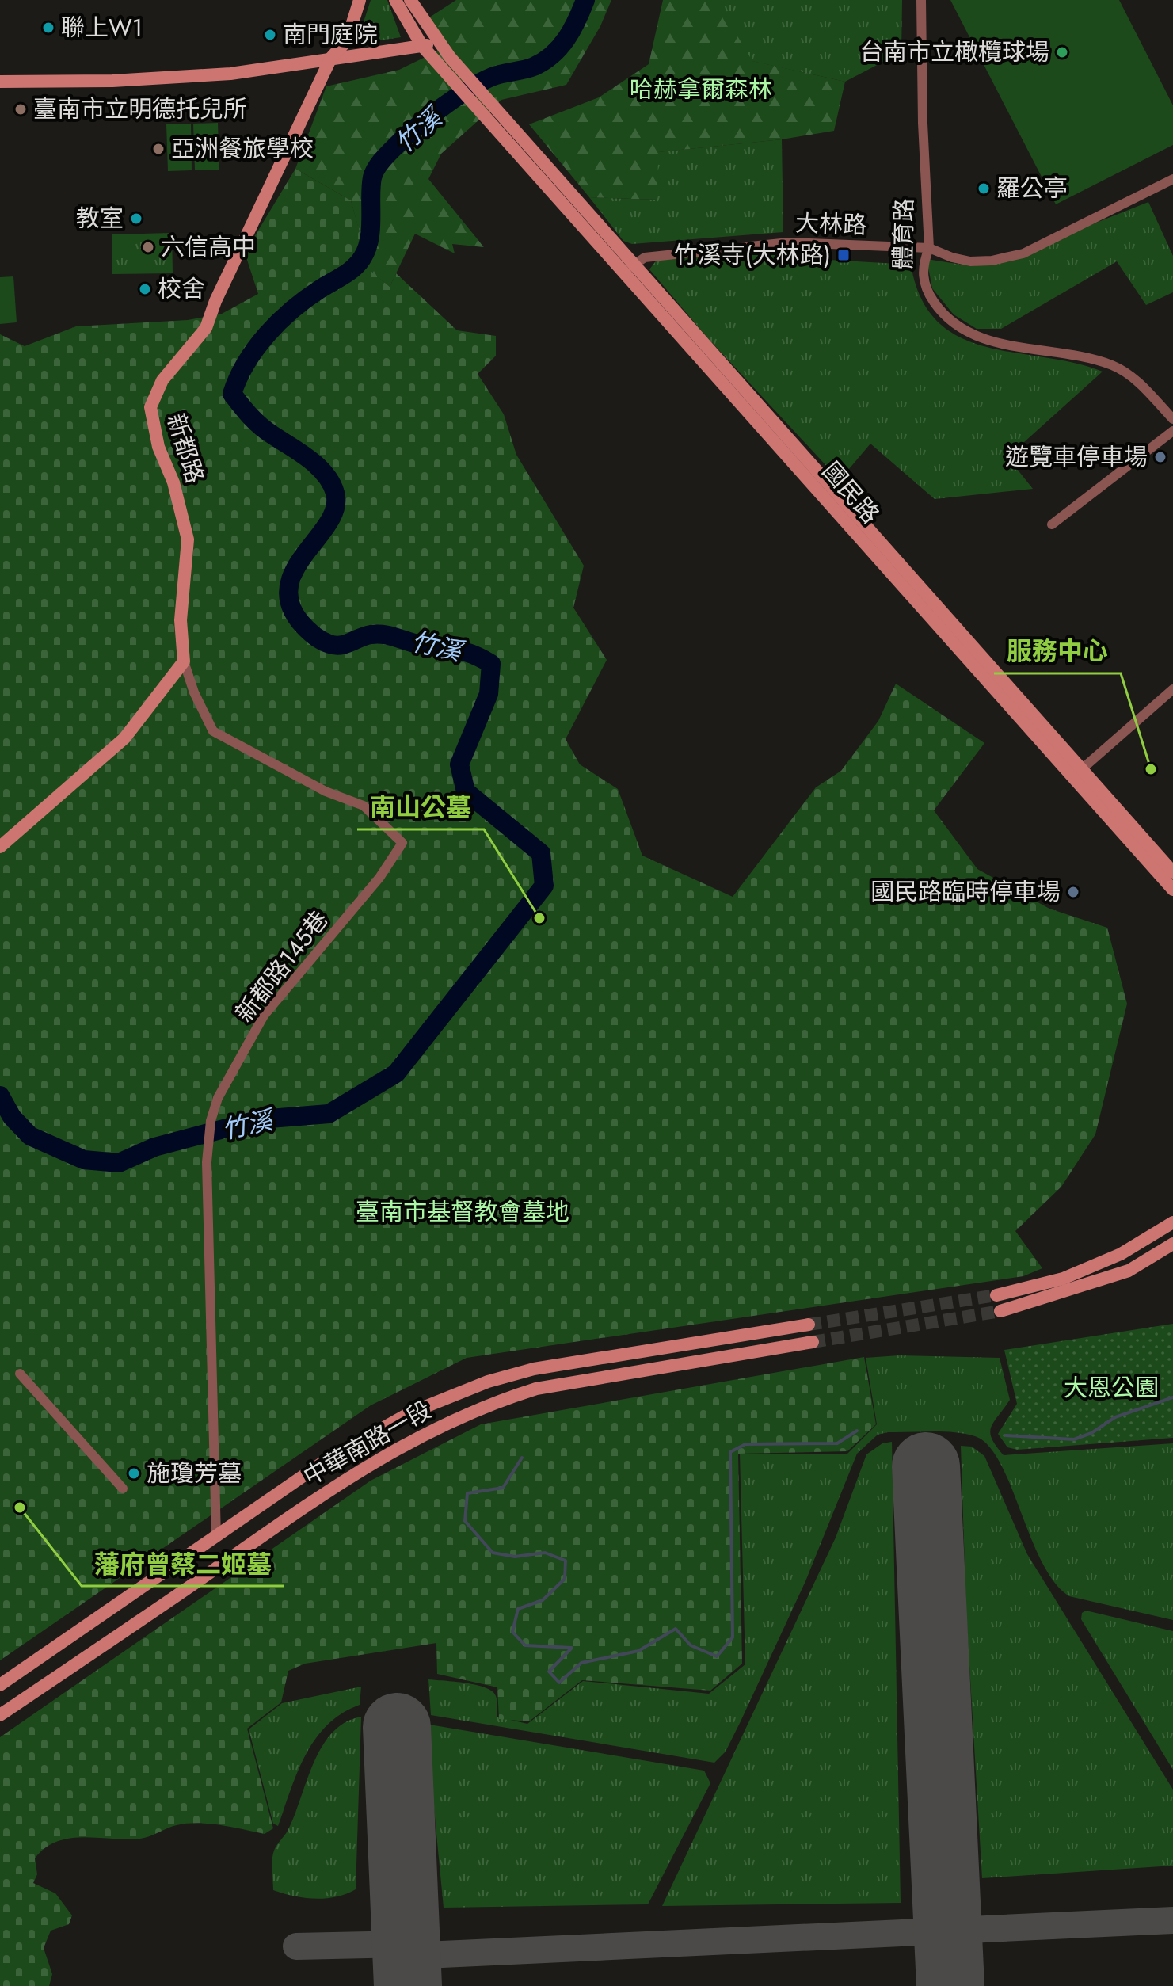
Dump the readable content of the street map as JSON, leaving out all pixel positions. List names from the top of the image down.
{
  "streets": {
    "street": [
      "大林路",
      "體育路",
      "新都路",
      "國民路",
      "新都路145巷",
      "中華南路一段"
    ]
  },
  "crossings": [
    ["大林路", "體育路"],
    ["大林路", "國民路"],
    ["新都路", "新都路145巷"],
    ["新都路145巷", "中華南路一段"]
  ],
  "water": ["竹溪"],
  "parks": ["哈赫拿爾森林", "臺南市基督教會墓地", "大恩公園"],
  "places": {
    "other": [
      "聯上W1",
      "南門庭院",
      "台南市立橄欖球場",
      "臺南市立明德托兒所",
      "亞洲餐旅學校",
      "羅公亭",
      "教室",
      "六信高中",
      "校舍",
      "遊覽車停車場",
      "服務中心",
      "國民路臨時停車場",
      "南山公墓",
      "施瓊芳墓",
      "藩府曾蔡二姬墓"
    ],
    "transit": ["竹溪寺(大林路)"]
  }
}
